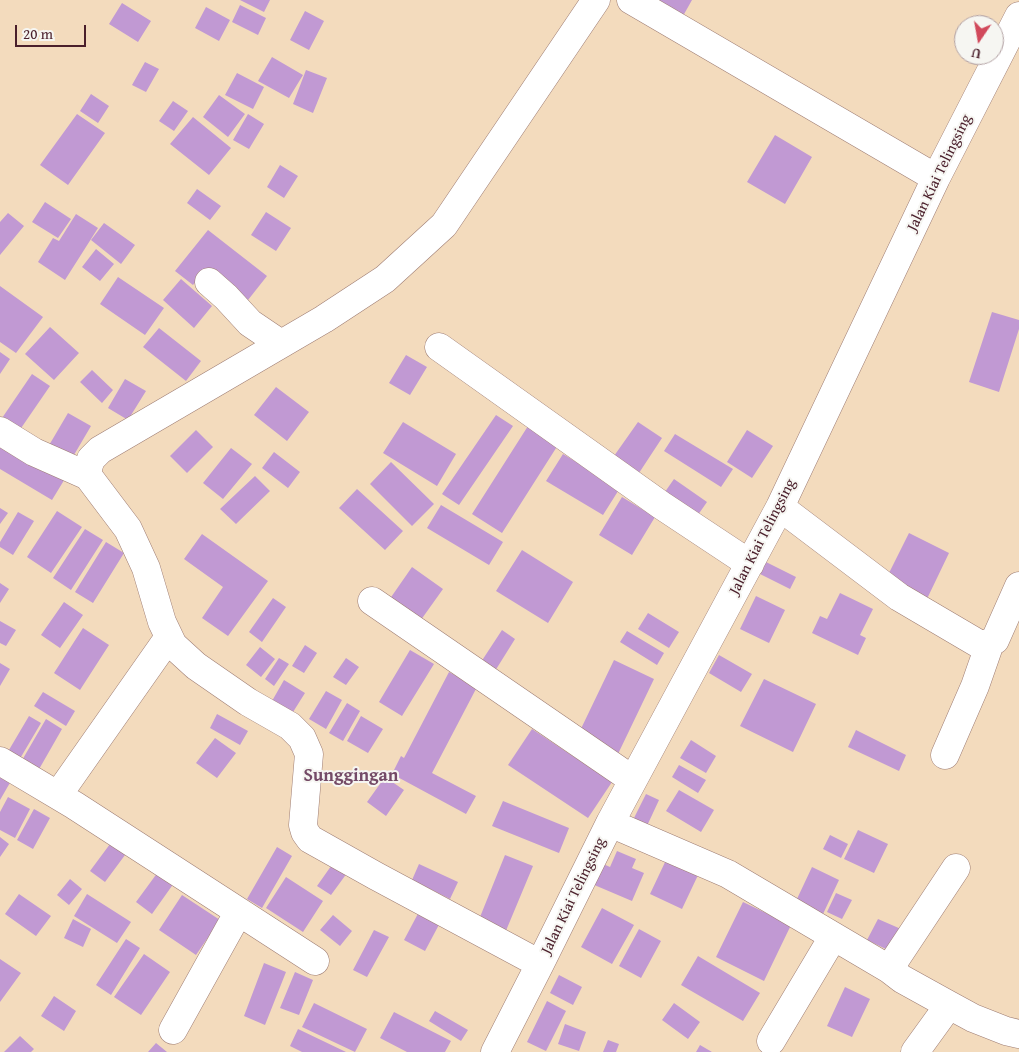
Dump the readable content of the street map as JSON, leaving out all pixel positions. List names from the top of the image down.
{
  "streets": {
    "street": ["Jalan Kiai Telingsing"]
  },
  "districts": ["Sunggingan"],
  "scale_bar": "20 m",
  "north": "bottom"
}
